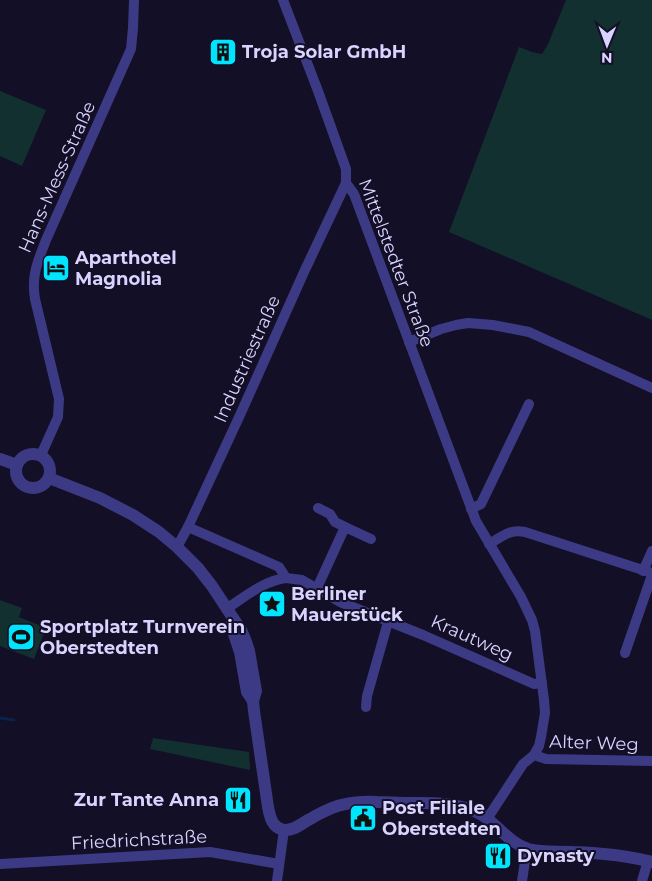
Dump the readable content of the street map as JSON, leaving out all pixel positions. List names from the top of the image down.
{
  "streets": {
    "street": [
      "Hans-Mess-Straße",
      "Mittelstedter Straße",
      "Industriestraße",
      "Krautweg",
      "Alter Weg",
      "Friedrichstraße"
    ]
  },
  "crossings": [
    ["Mittelstedter Straße", "Industriestraße"],
    ["Mittelstedter Straße", "Krautweg"],
    ["Mittelstedter Straße", "Alter Weg"],
    ["Industriestraße", "Krautweg"]
  ],
  "places": {
    "building": ["Troja Solar GmbH"],
    "hotel": ["Aparthotel Magnolia"],
    "place": ["Berliner Mauerstück"],
    "sports": ["Sportplatz Turnverein Oberstedten"],
    "restaurant": ["Zur Tante Anna", "Dynasty"],
    "public building": ["Post Filiale Oberstedten"]
  },
  "north": "bottom"
}
